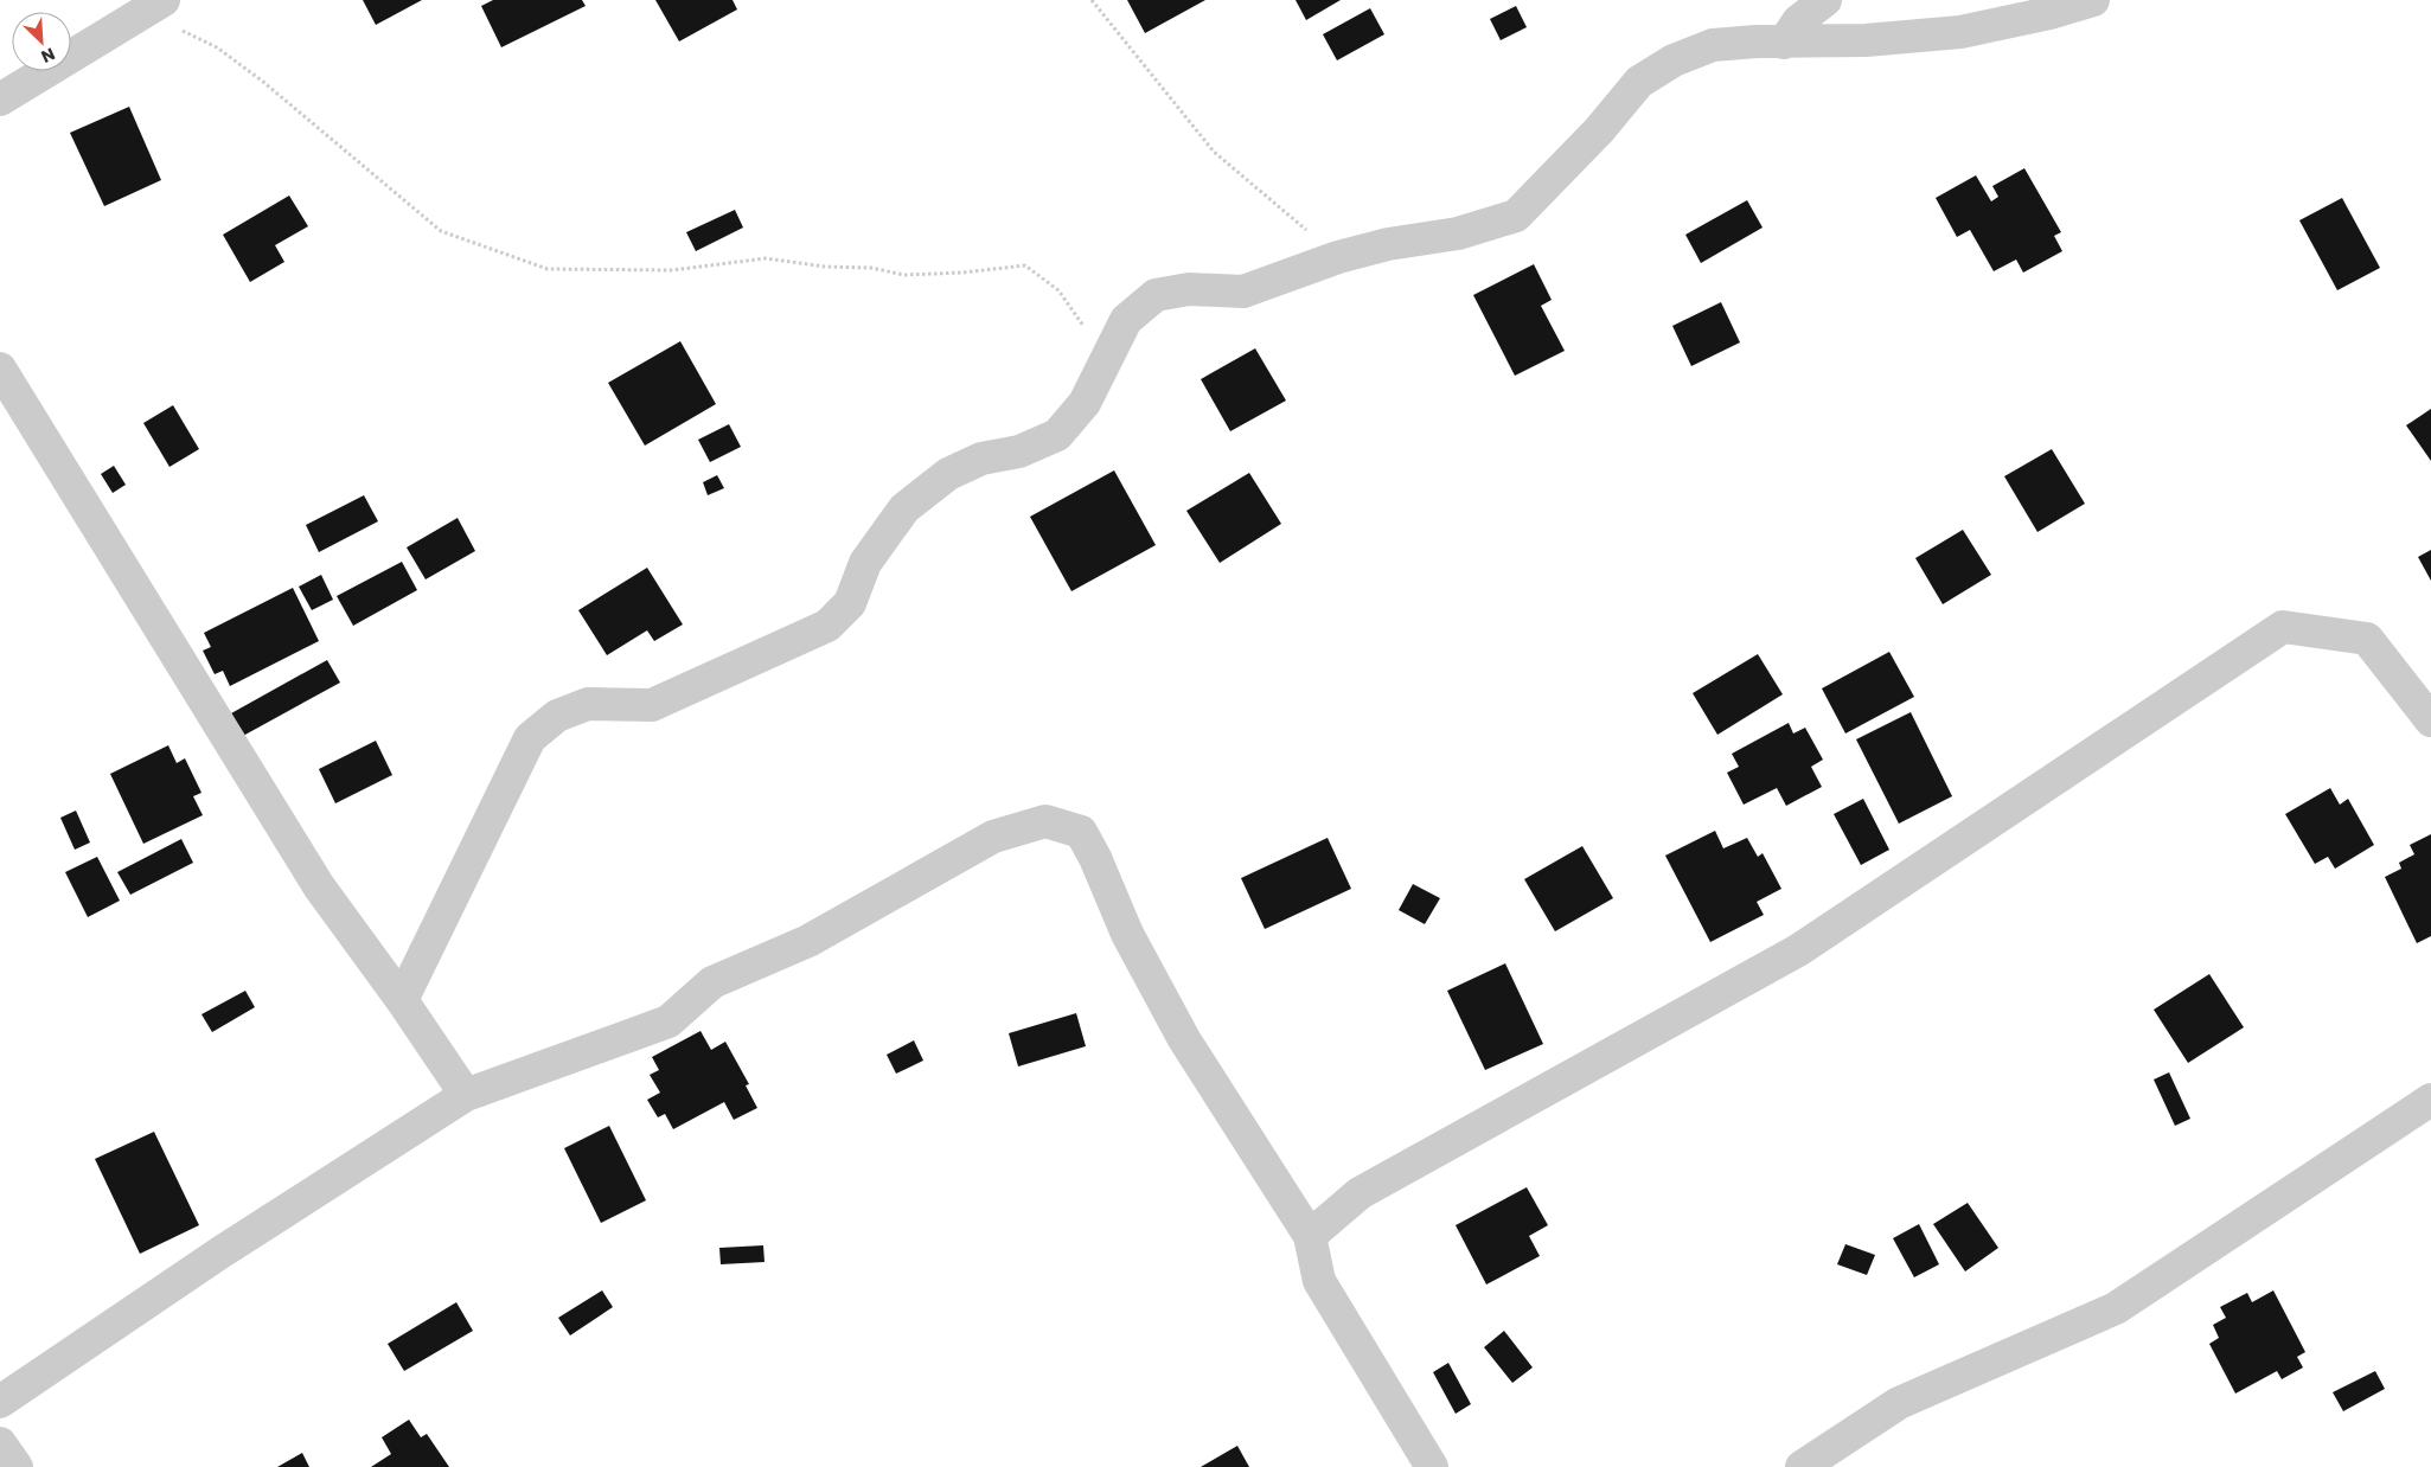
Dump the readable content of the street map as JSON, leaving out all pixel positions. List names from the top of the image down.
{
  "north": "bottom right"
}
